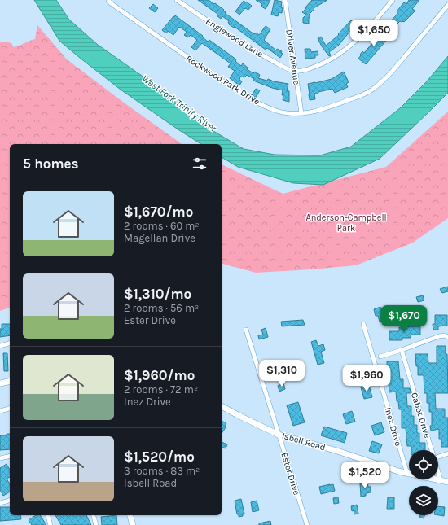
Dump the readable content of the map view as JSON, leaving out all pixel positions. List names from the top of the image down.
{
  "streets": {
    "street": [
      "Englewood Lane",
      "Driver Avenue",
      "Rockwood Park Drive",
      "Cabot Drive",
      "Inez Drive",
      "Isbell Road",
      "Ester Drive"
    ]
  },
  "crossings": [
    ["Englewood Lane", "Driver Avenue"],
    ["Driver Avenue", "Rockwood Park Drive"],
    ["Cabot Drive", "Isbell Road"],
    ["Inez Drive", "Isbell Road"],
    ["Isbell Road", "Ester Drive"]
  ],
  "water": ["West Fork Trinity River"],
  "parks": ["Anderson-Campbell Park"],
  "page": {
    "price": [
      "$1,650",
      "$1,670",
      "$1,310",
      "$1,960",
      "$1,520"
    ],
    "heading": "5 homes",
    "list": [
      {
        "name": "$1,670/mo",
        "note": "2 rooms · 60 m² · Magellan Drive"
      },
      {
        "name": "$1,310/mo",
        "note": "2 rooms · 56 m² · Ester Drive"
      },
      {
        "name": "$1,960/mo",
        "note": "2 rooms · 72 m² · Inez Drive"
      },
      {
        "name": "$1,520/mo",
        "note": "3 rooms · 83 m² · Isbell Road"
      }
    ]
  }
}
